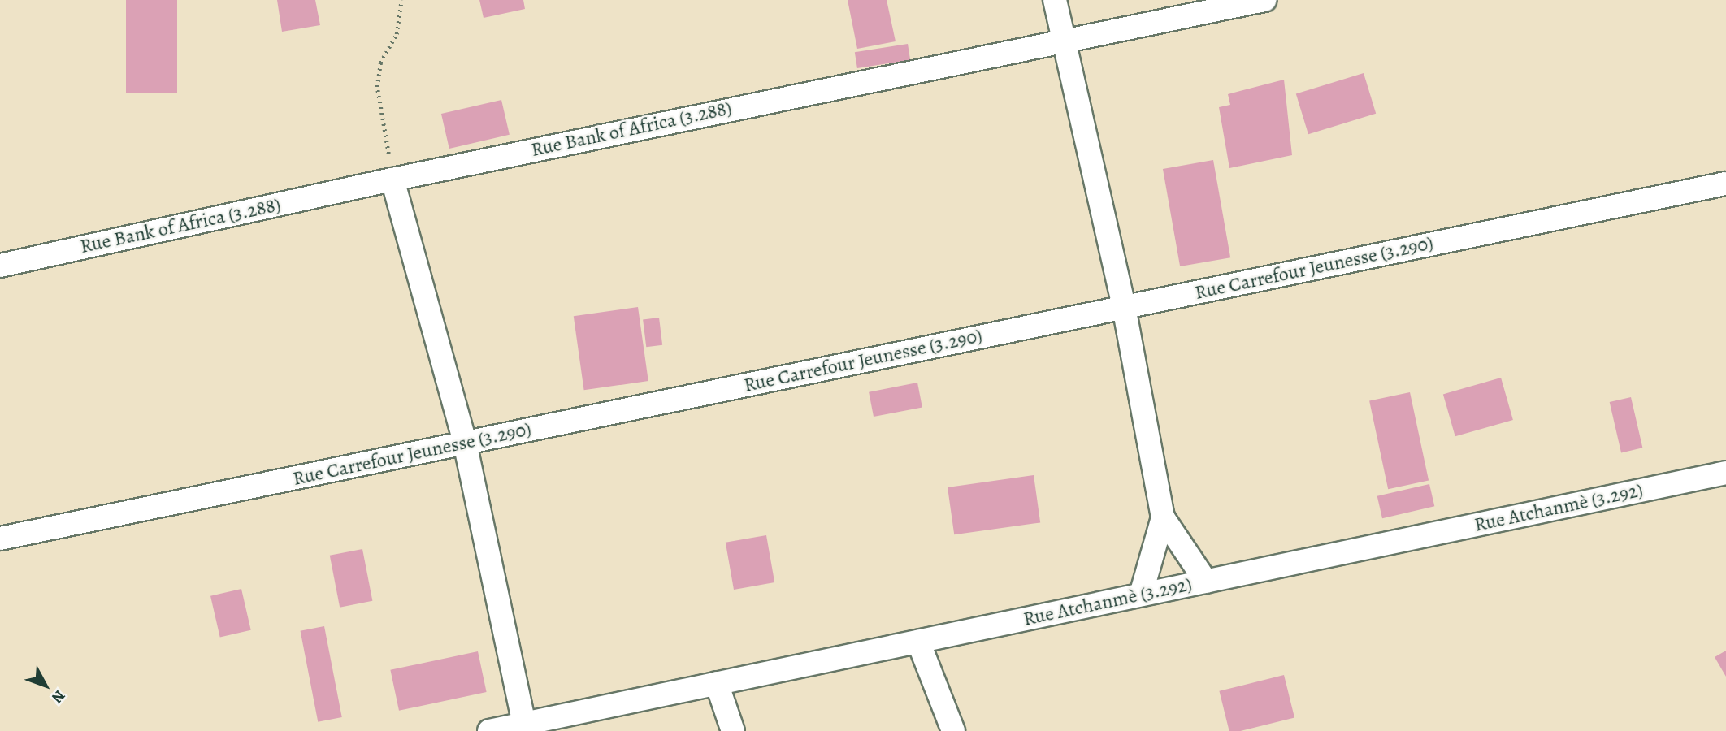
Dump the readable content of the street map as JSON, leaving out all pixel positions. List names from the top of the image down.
{
  "streets": {
    "street": ["Rue Bank of Africa (3.288)", "Rue Carrefour Jeunesse (3.290)", "Rue Atchanmè (3.292)"]
  },
  "north": "bottom right"
}
